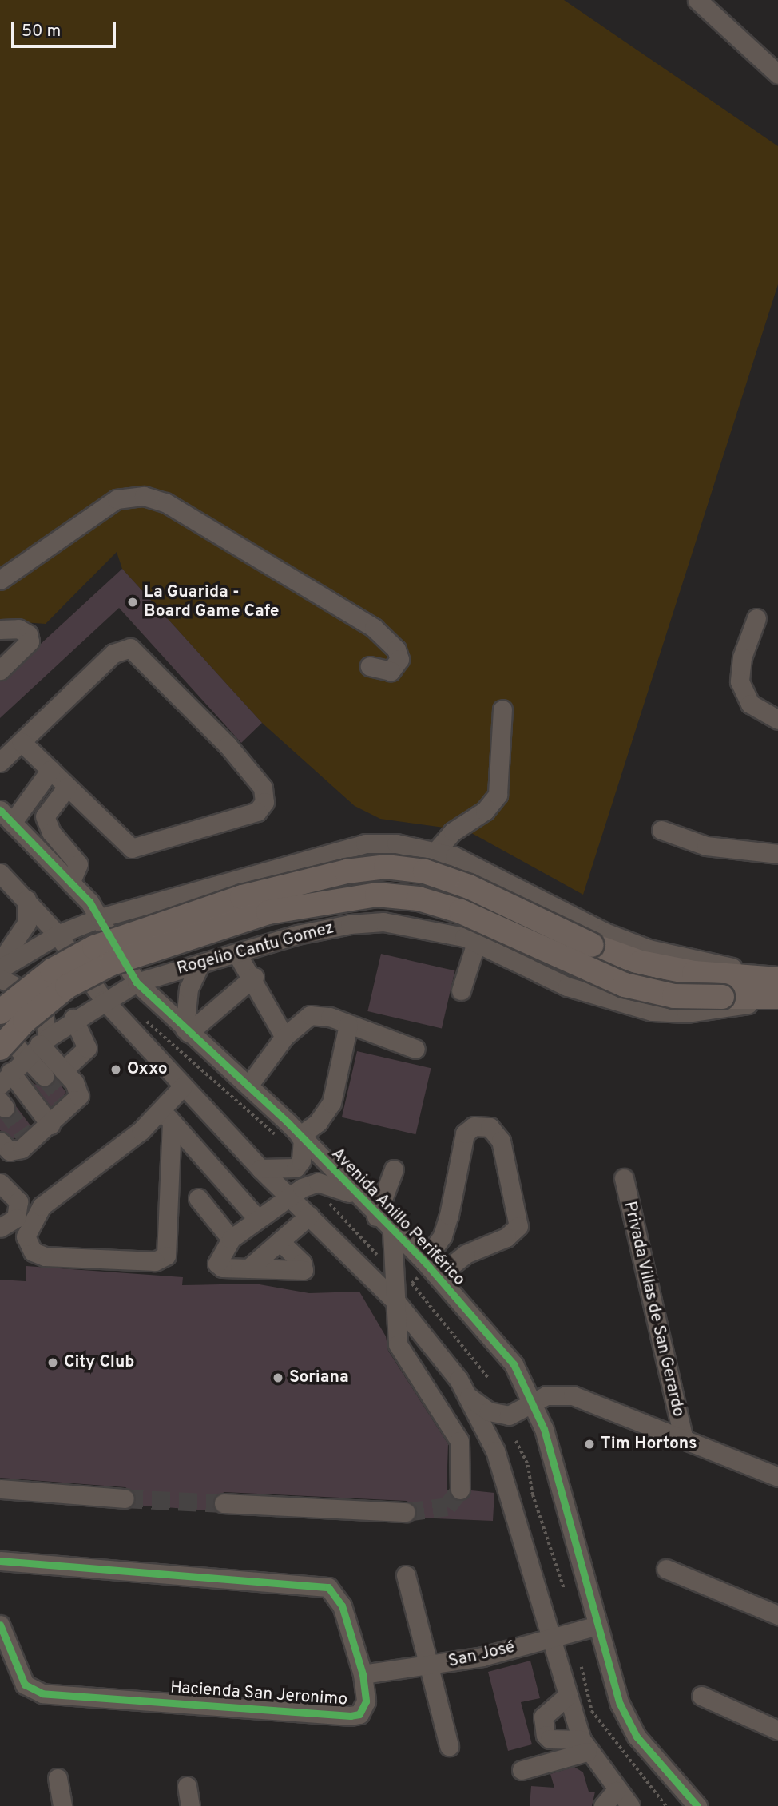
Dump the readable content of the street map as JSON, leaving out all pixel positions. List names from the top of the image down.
{
  "streets": {
    "street": [
      "Rogelio Cantu Gomez",
      "Avenida Anillo Periférico",
      "Privada Villas de San Gerardo",
      "San José",
      "Hacienda San Jeronimo"
    ]
  },
  "crossings": [
    ["Rogelio Cantu Gomez", "Avenida Anillo Periférico"],
    ["Avenida Anillo Periférico", "San José"],
    ["San José", "Hacienda San Jeronimo"]
  ],
  "places": [
    "La Guarida - Board Game Cafe",
    "Oxxo",
    "City Club",
    "Soriana",
    "Tim Hortons"
  ],
  "scale_bar": "50 m"
}
